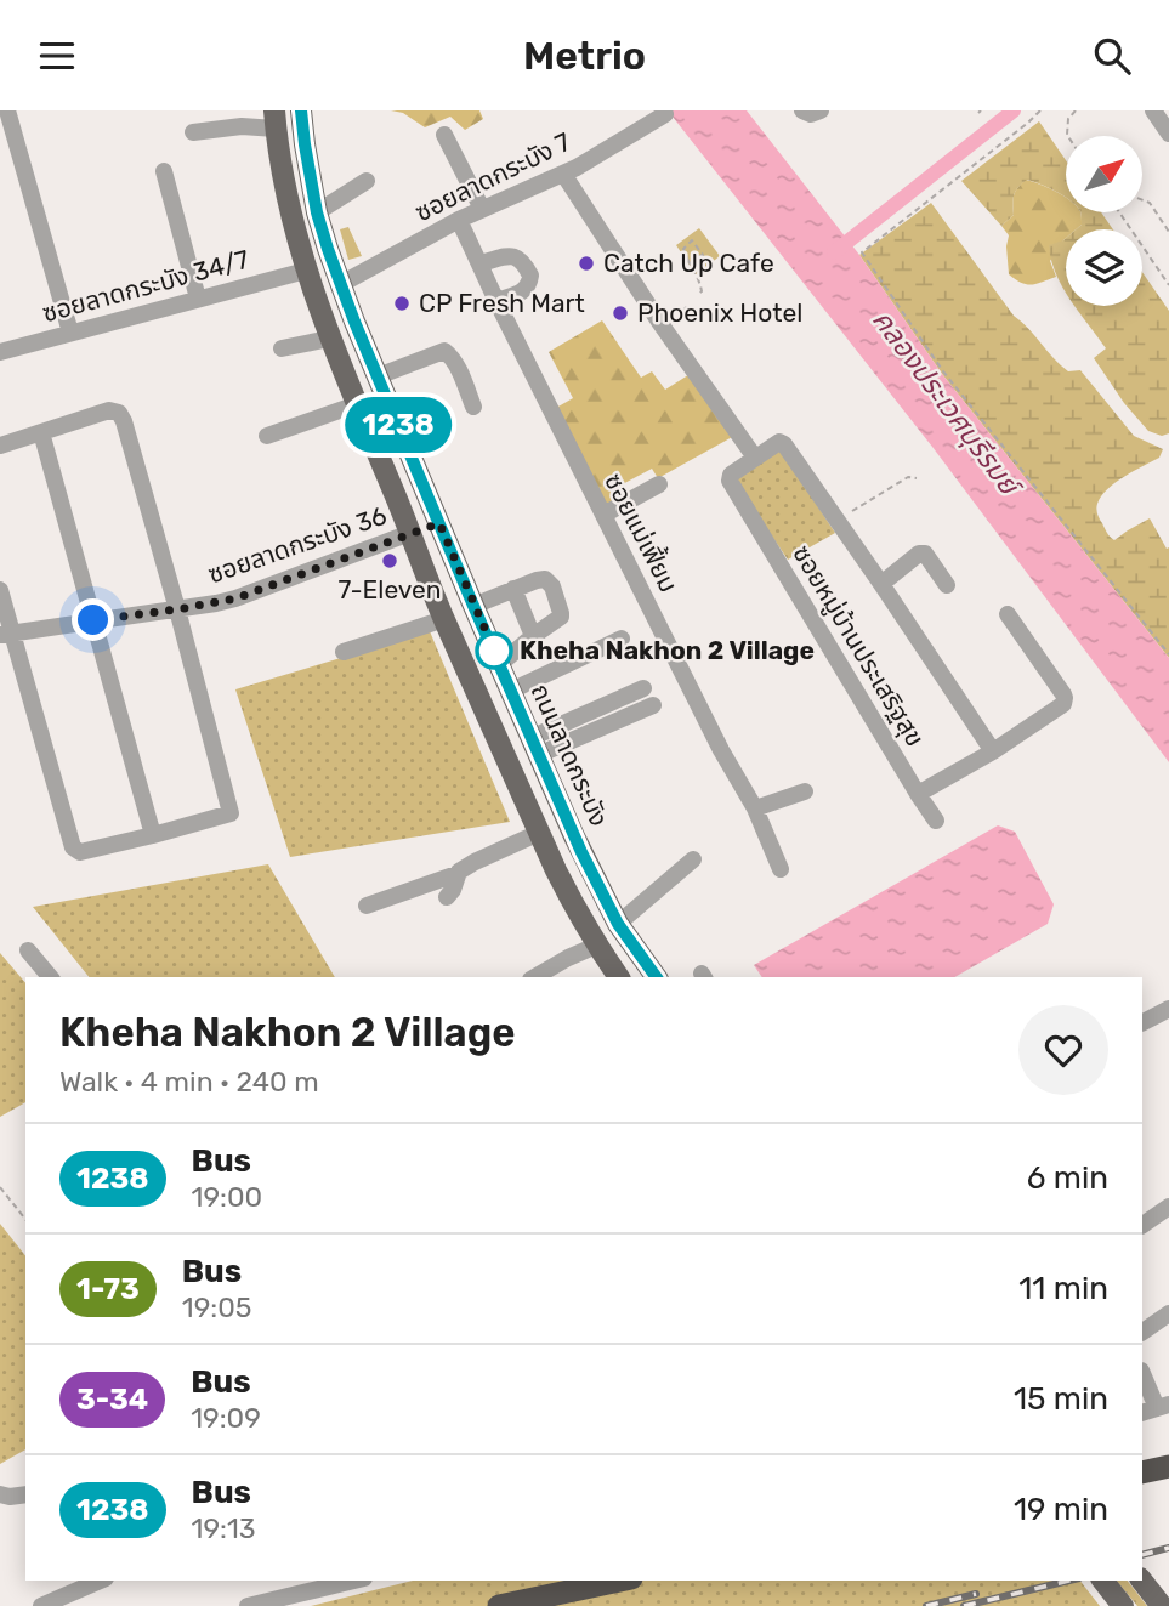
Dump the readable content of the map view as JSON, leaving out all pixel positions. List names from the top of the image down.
{
  "streets": {
    "main road": ["ถนนลาดกระบัง"],
    "street": [
      "ซอยลาดกระบัง 7",
      "ซอยลาดกระบัง 34/7",
      "ซอยแม่เฟี้ยม",
      "ซอยลาดกระบัง 36",
      "ซอยหมู่บ้านประเสริฐสุข"
    ]
  },
  "crossings": [
    ["ซอยลาดกระบัง 7", "ซอยแม่เฟี้ยม"],
    ["ซอยลาดกระบัง 7", "ถนนลาดกระบัง"]
  ],
  "water": ["คลองประเวศบุรีรมย์"],
  "places": [
    "Catch Up Cafe",
    "CP Fresh Mart",
    "Phoenix Hotel",
    "7-Eleven",
    "Kheha Nakhon 2 Village"
  ],
  "lines": ["bus line 1238"],
  "north": "top right",
  "page": {
    "header": "Metrio",
    "on_map": "1238",
    "heading": ["Kheha Nakhon 2 Village", "Walk · 4 min · 240 m"],
    "list": [
      {
        "mark": "1238",
        "name": "Bus",
        "note": "19:00",
        "value": "6 min"
      },
      {
        "mark": "1-73",
        "name": "Bus",
        "note": "19:05",
        "value": "11 min"
      },
      {
        "mark": "3-34",
        "name": "Bus",
        "note": "19:09",
        "value": "15 min"
      },
      {
        "mark": "1238",
        "name": "Bus",
        "note": "19:13",
        "value": "19 min"
      }
    ]
  }
}
